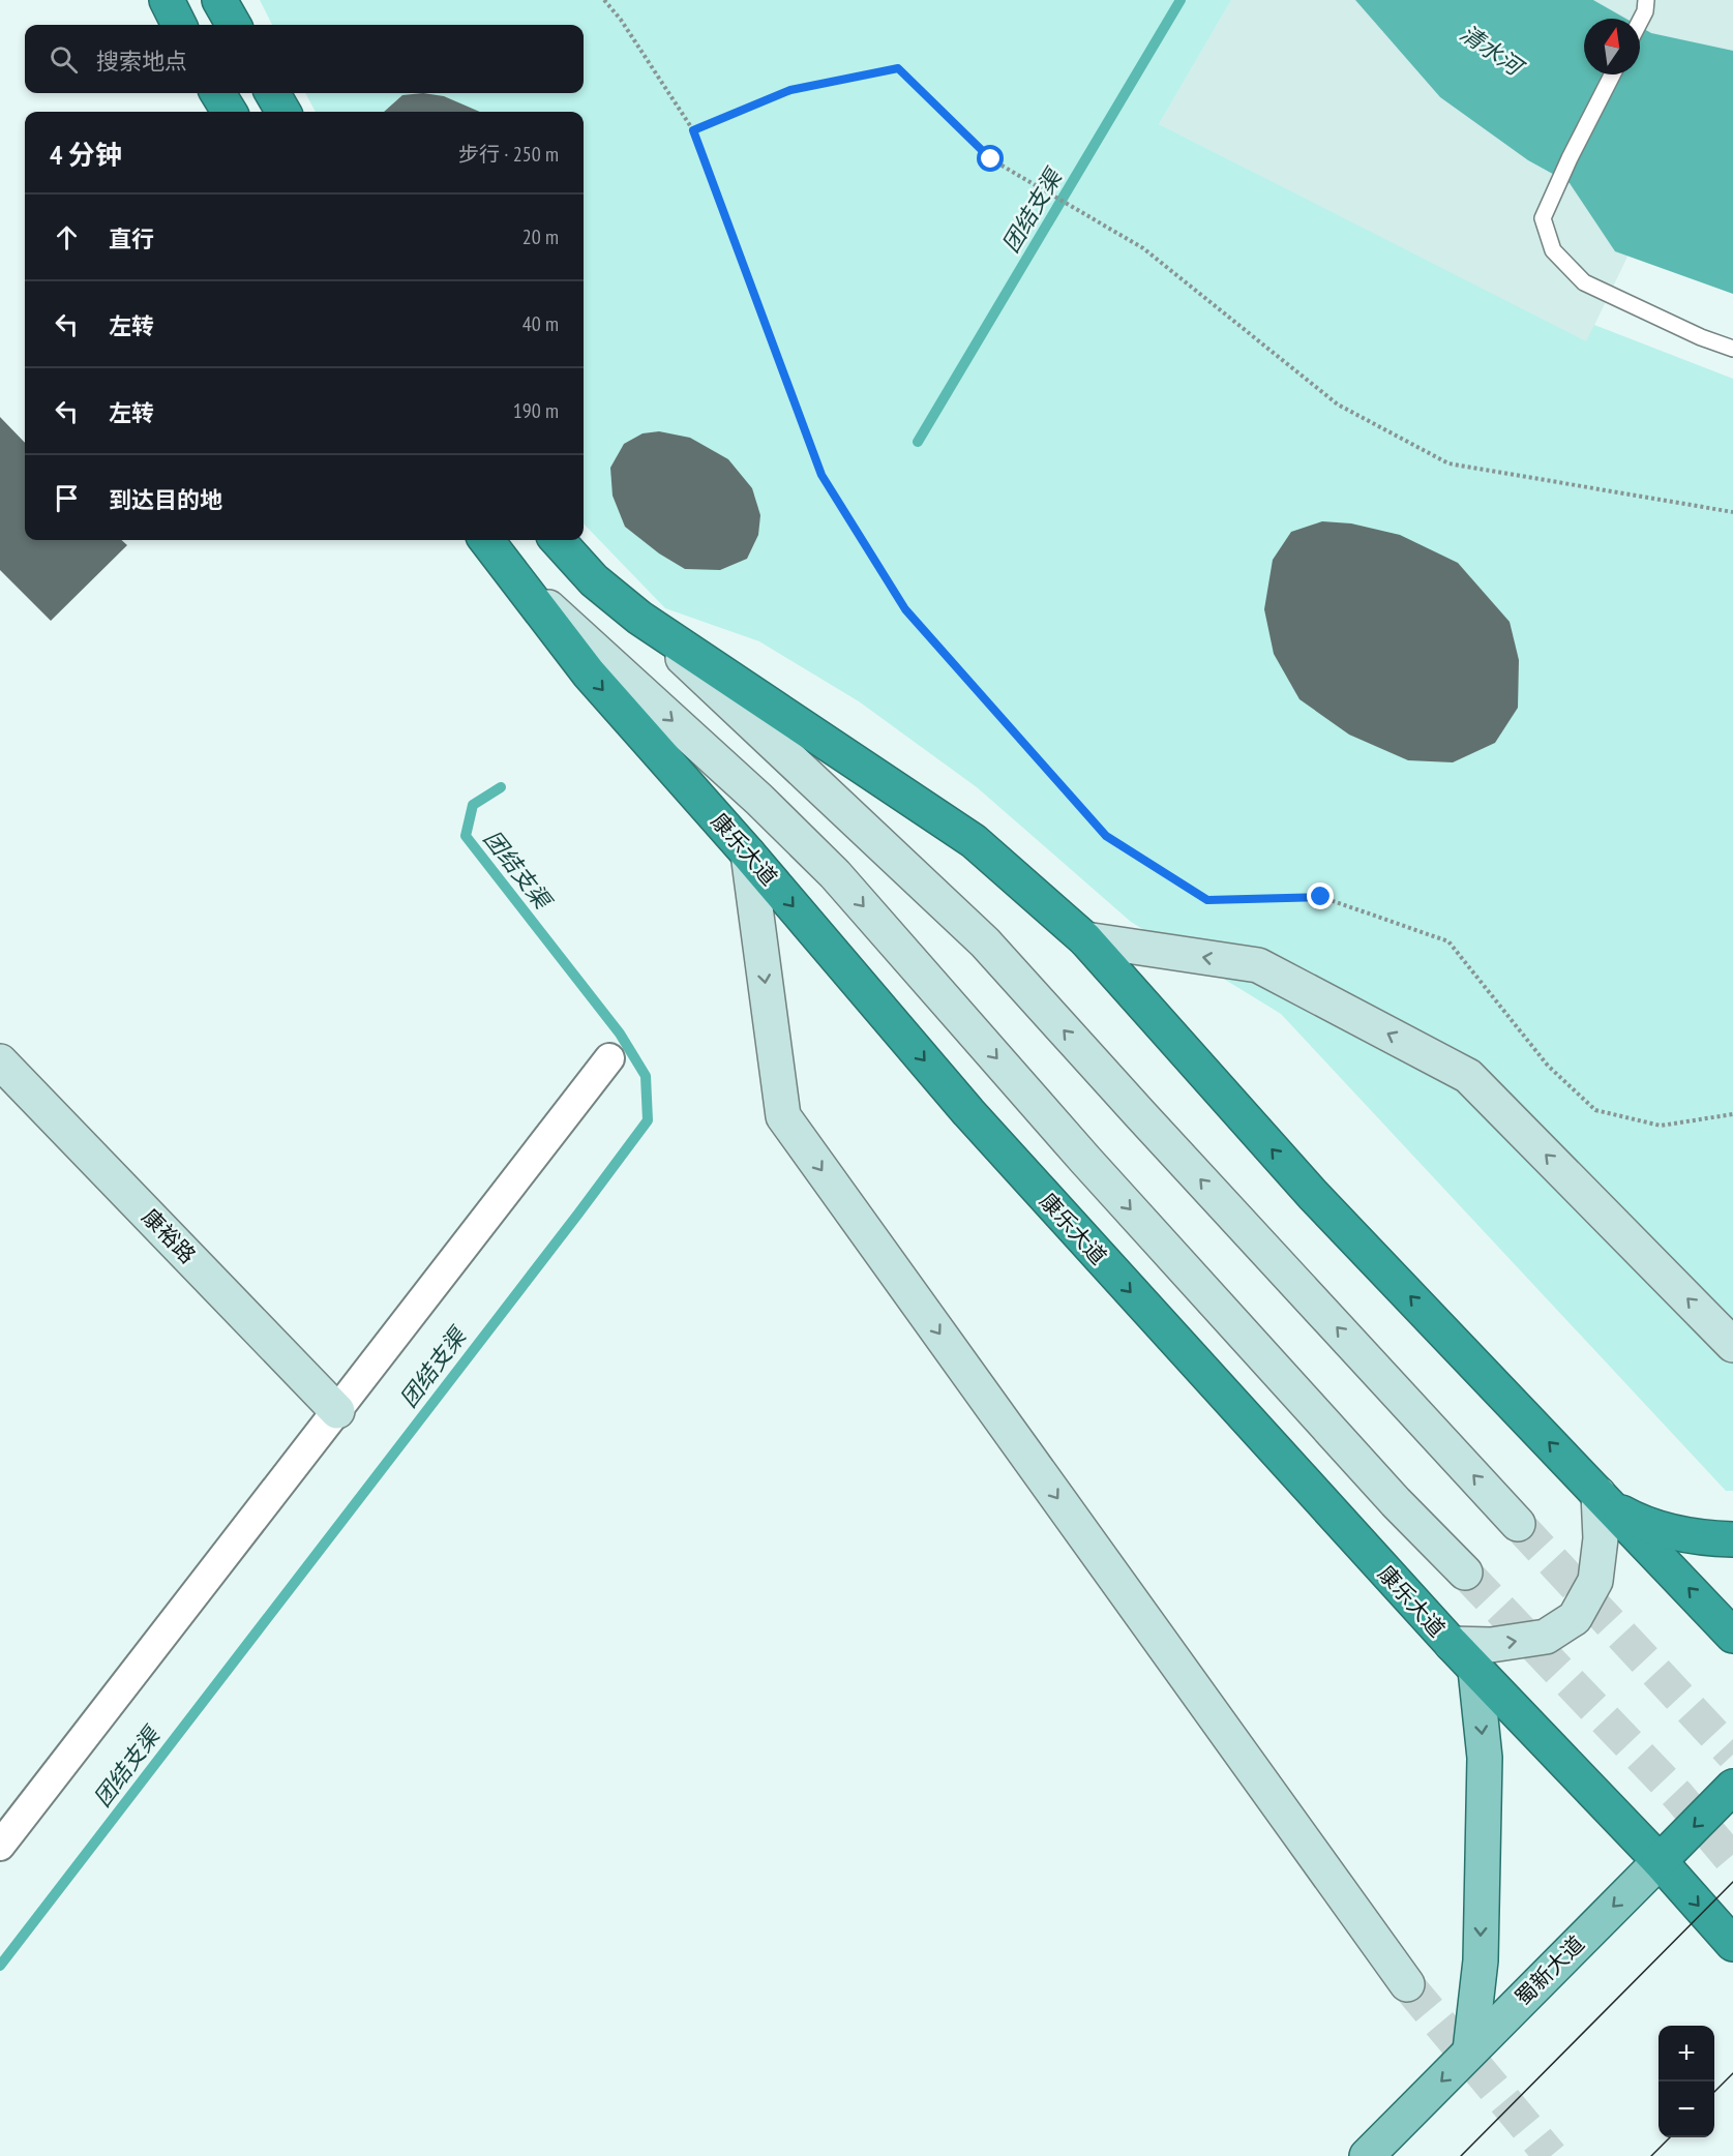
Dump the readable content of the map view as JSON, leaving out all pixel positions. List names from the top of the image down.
{
  "streets": {
    "highway": ["康乐大道", "蜀新大道"],
    "main road": ["康裕路"]
  },
  "crossings": [
    ["康乐大道", "蜀新大道"]
  ],
  "one_way": ["蜀新大道"],
  "water": ["清水河", "团结支渠"],
  "north": "top",
  "page": {
    "search": "搜索地点",
    "heading": ["4 分钟", "步行 · 250 m"],
    "list": [
      ["直行", "20 m"],
      ["左转", "40 m"],
      ["左转", "190 m"],
      "到达目的地"
    ],
    "map_buttons": ["+", "−"]
  }
}
